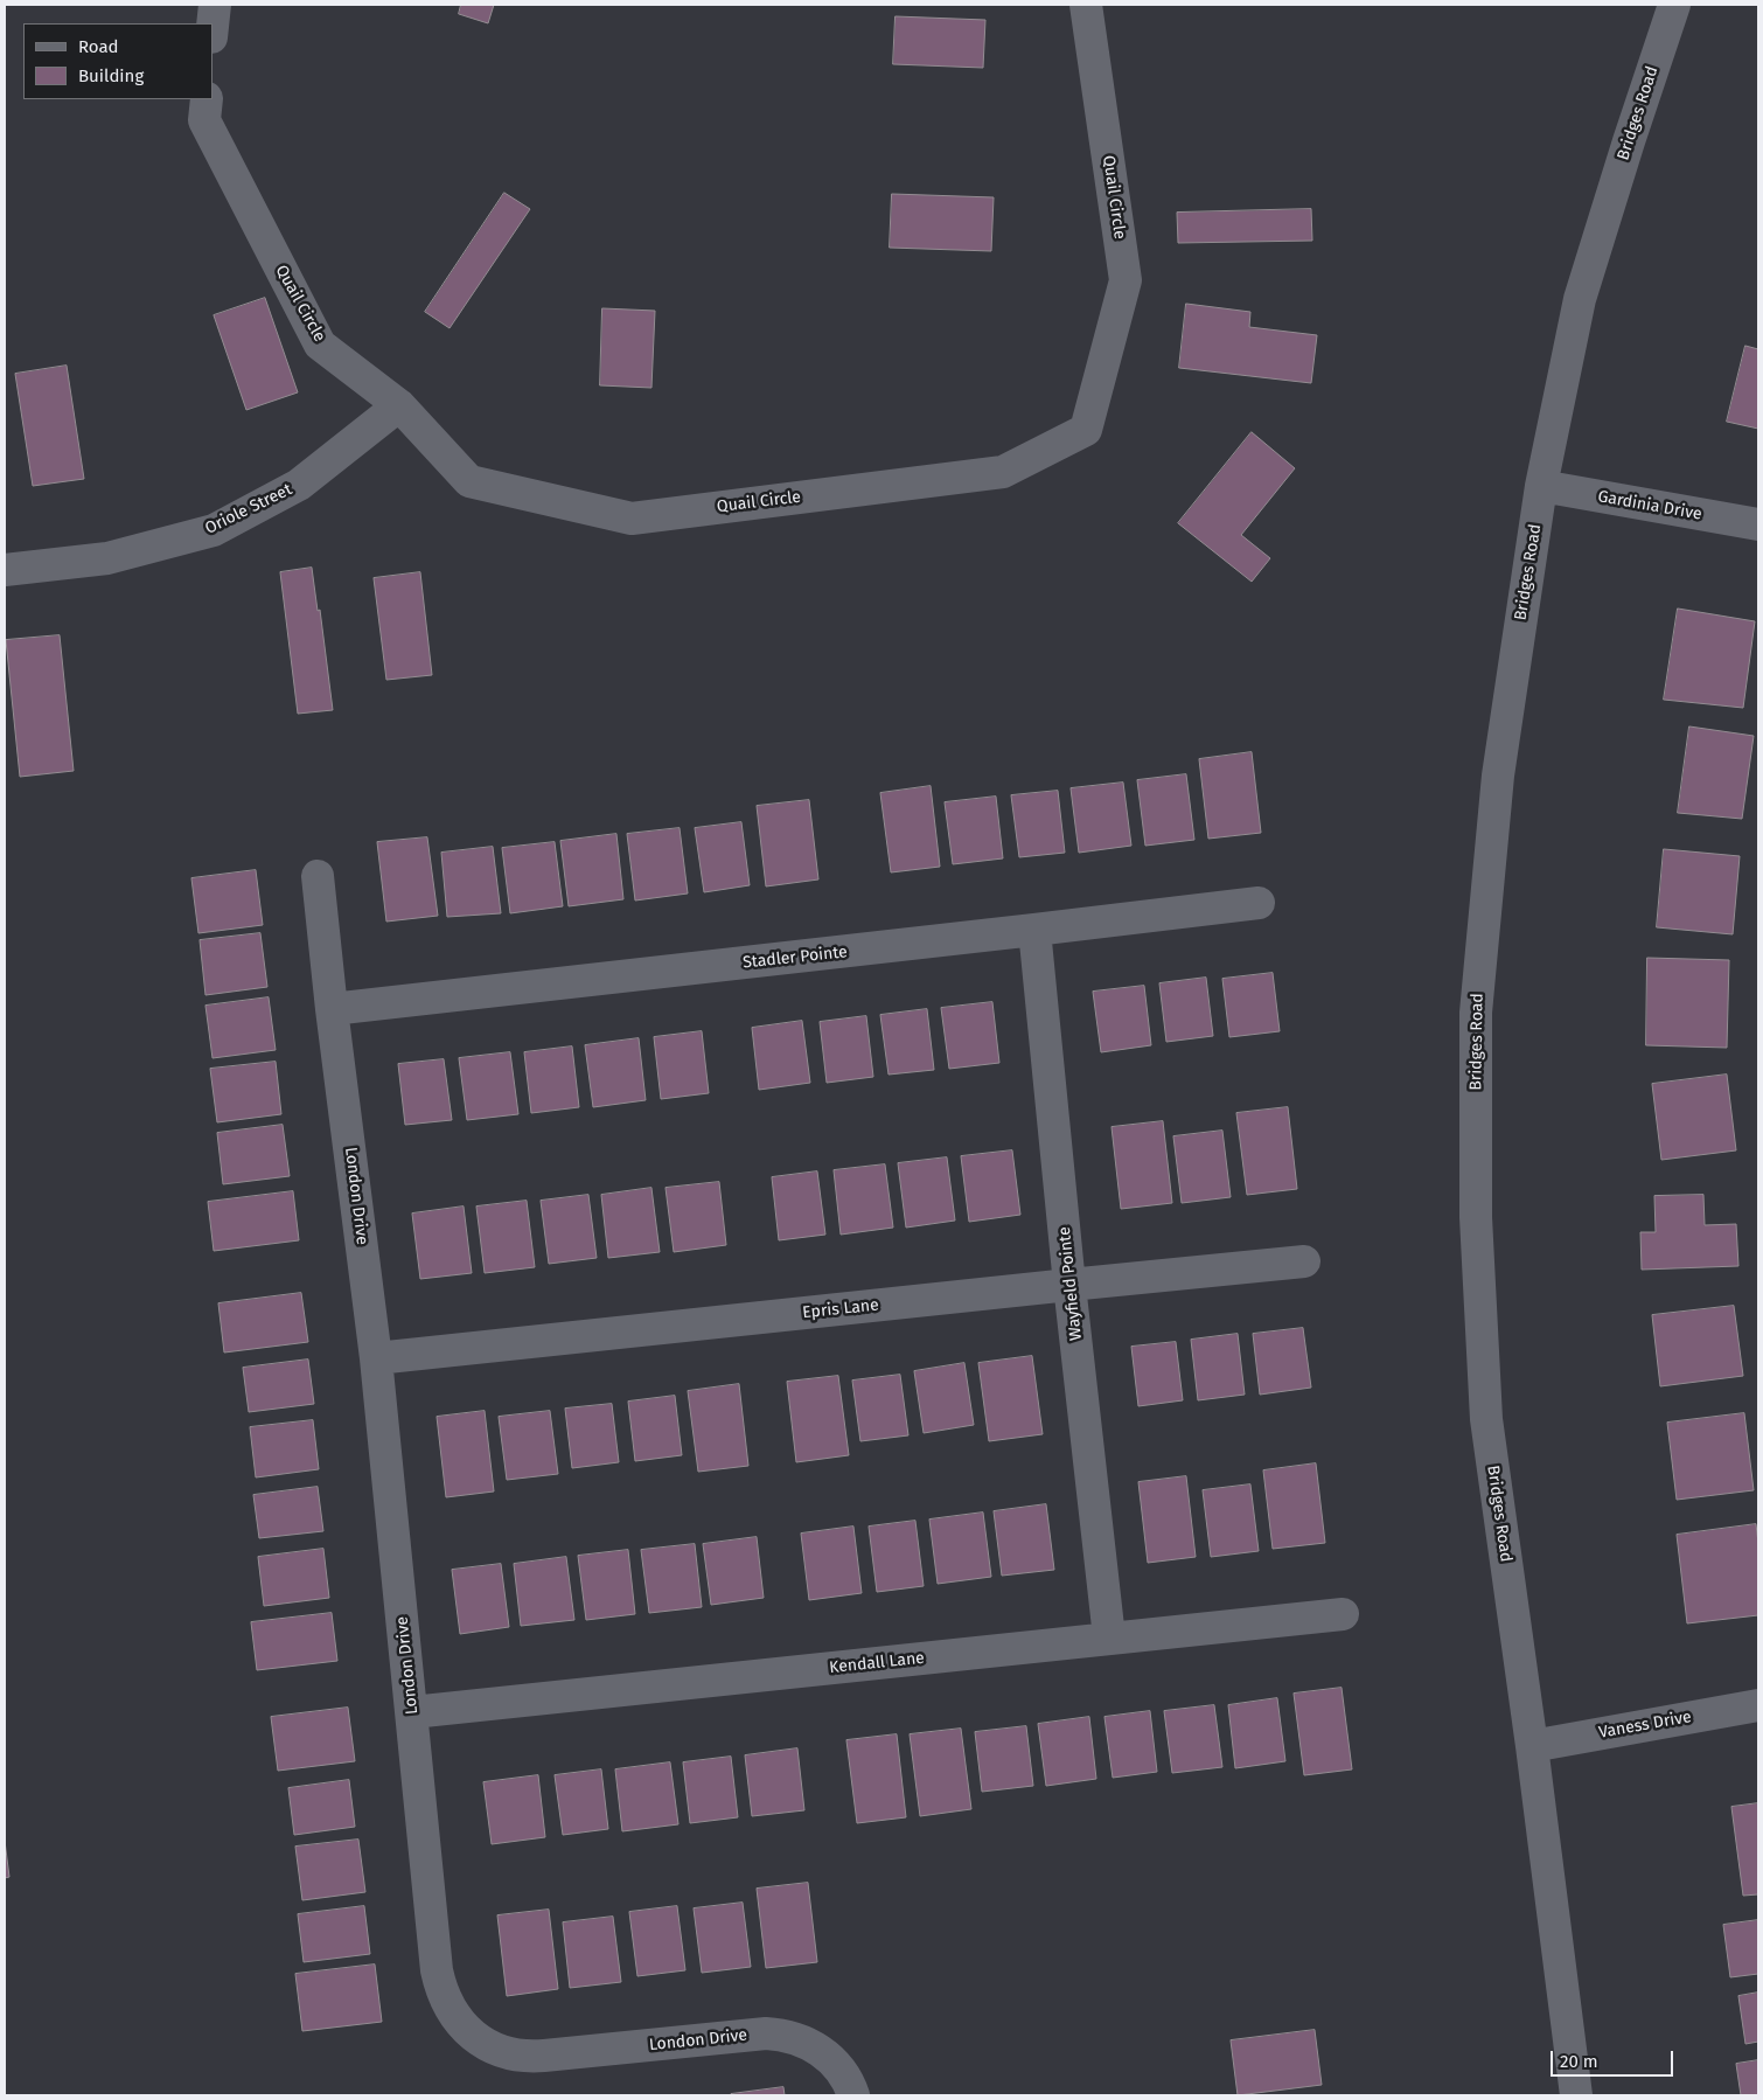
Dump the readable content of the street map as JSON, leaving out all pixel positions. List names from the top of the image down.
{
  "streets": {
    "street": [
      "Bridges Road",
      "Quail Circle",
      "Gardinia Drive",
      "Oriole Street",
      "Stadler Pointe",
      "London Drive",
      "Wayfield Pointe",
      "Epris Lane",
      "Kendall Lane",
      "Vaness Drive"
    ]
  },
  "crossings": [
    ["Bridges Road", "Gardinia Drive"],
    ["Bridges Road", "Vaness Drive"],
    ["Quail Circle", "Oriole Street"],
    ["Stadler Pointe", "London Drive"],
    ["Stadler Pointe", "Wayfield Pointe"],
    ["London Drive", "Epris Lane"],
    ["London Drive", "Kendall Lane"],
    ["Wayfield Pointe", "Epris Lane"],
    ["Wayfield Pointe", "Kendall Lane"]
  ],
  "legend": ["Road", "Building"],
  "scale_bar": "20 m"
}
